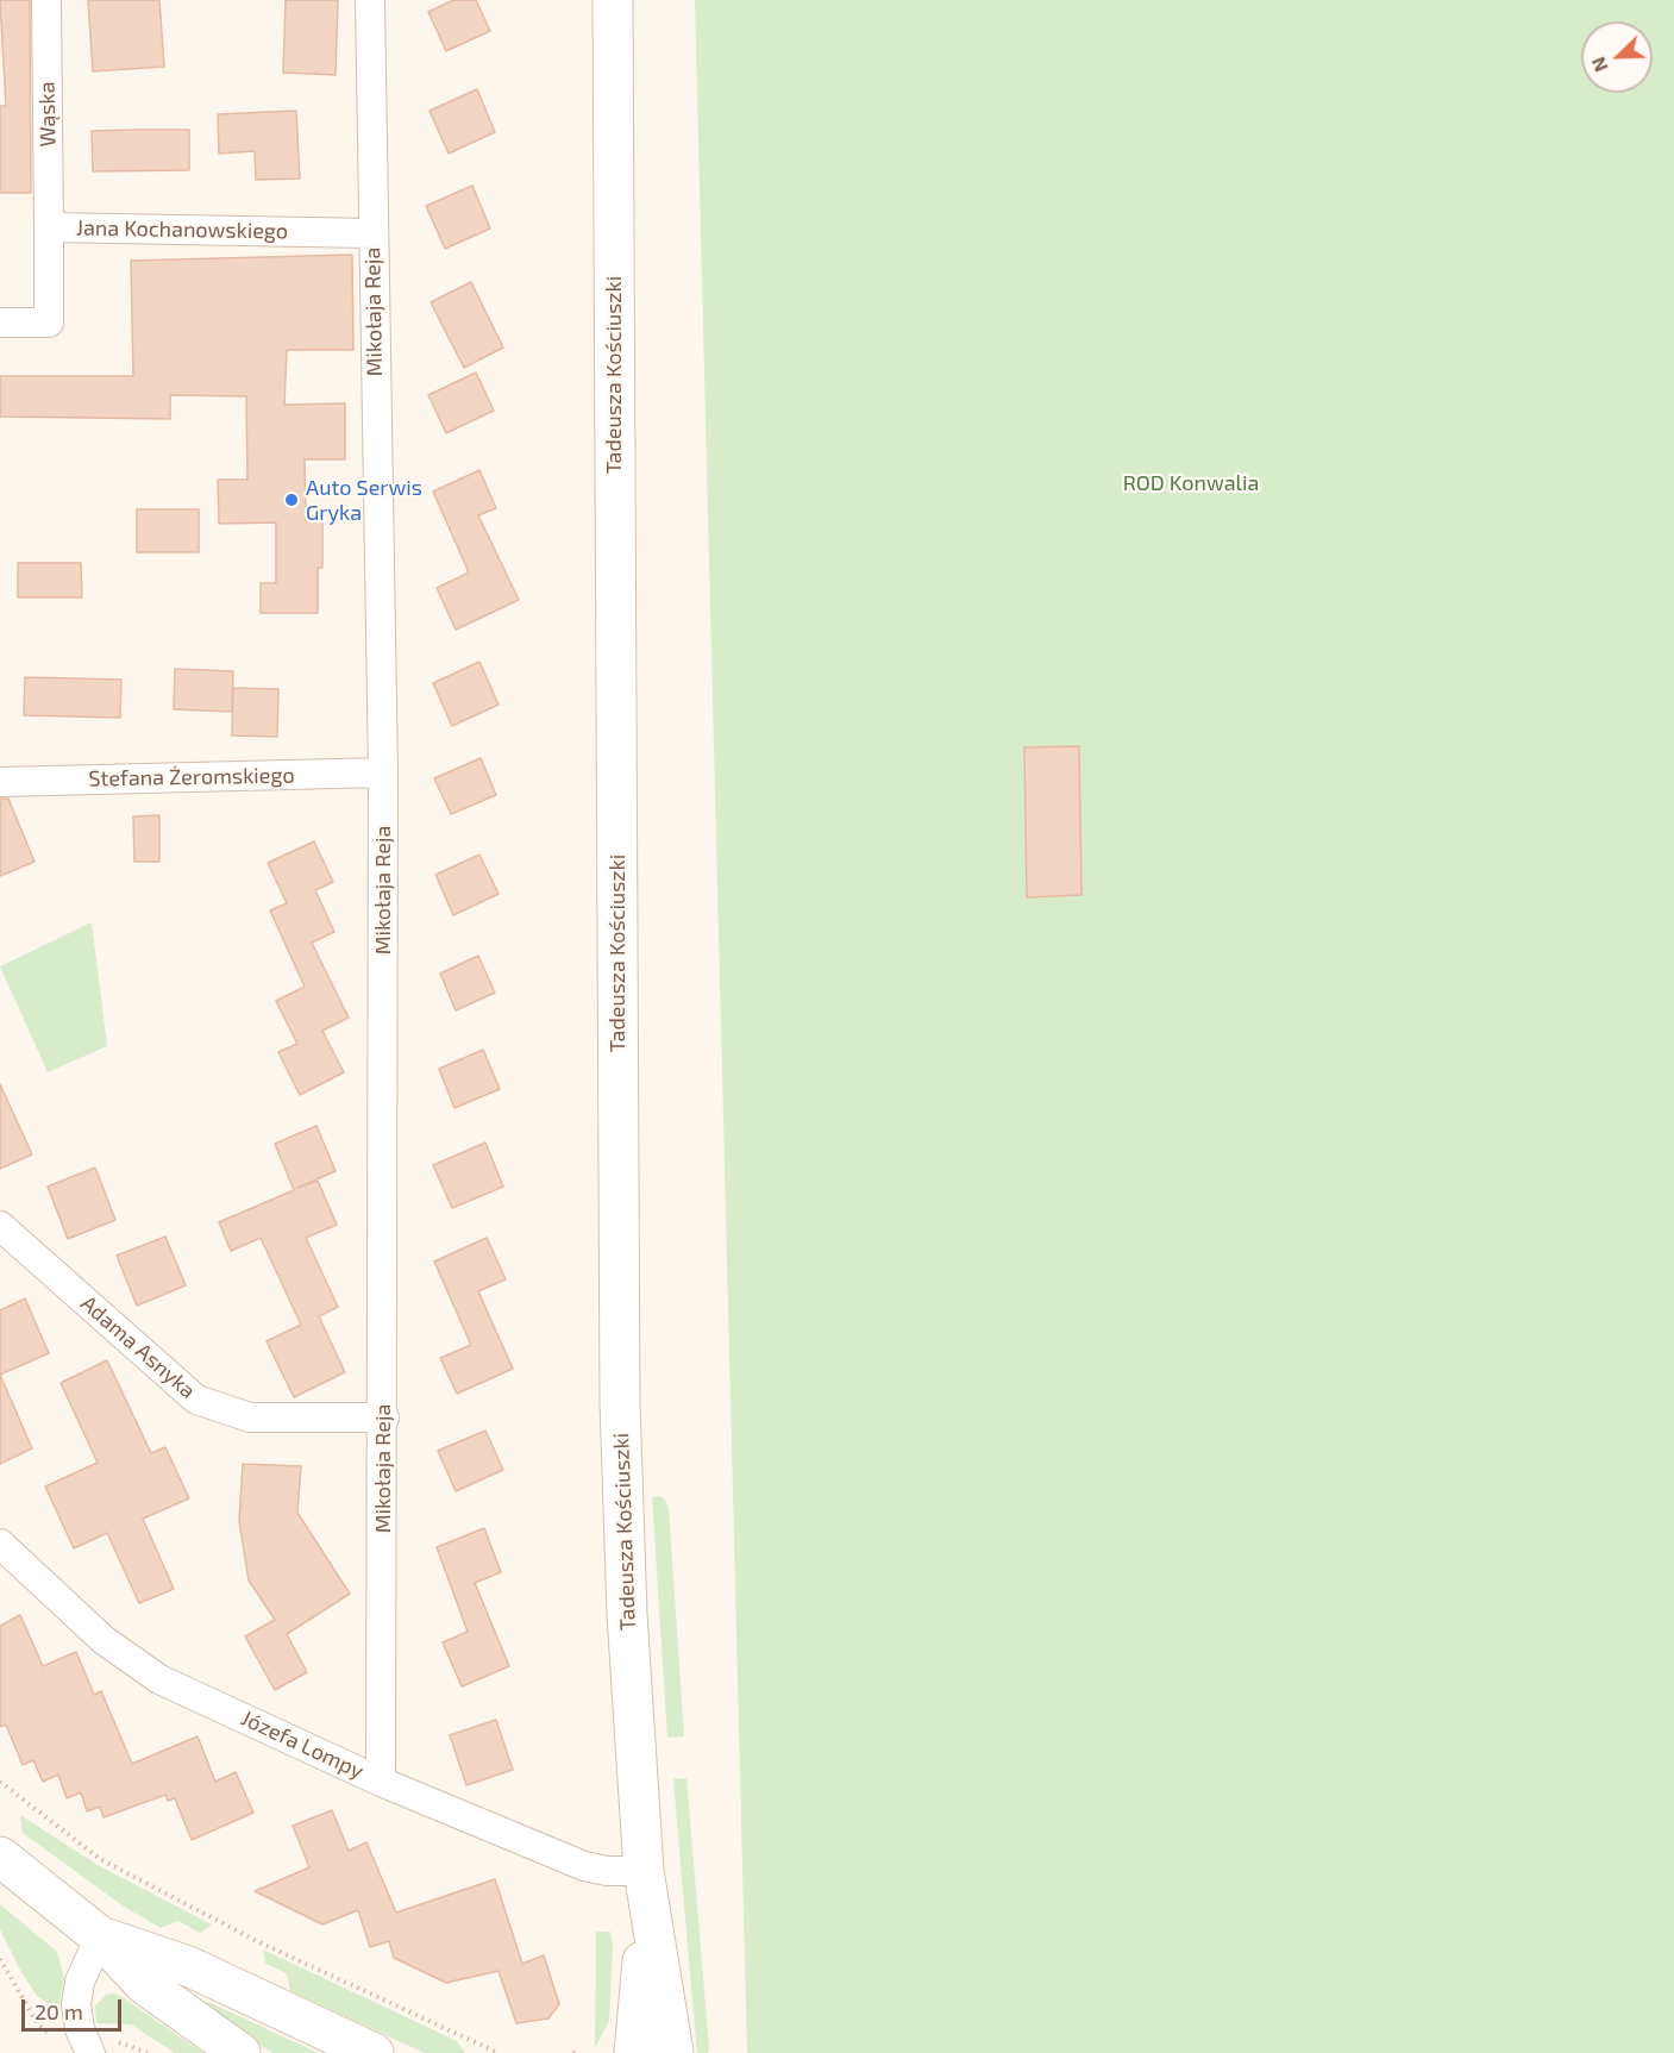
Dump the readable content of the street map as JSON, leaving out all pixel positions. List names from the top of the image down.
{
  "streets": {
    "street": [
      "Wąska",
      "Jana Kochanowskiego",
      "Mikołaja Reja",
      "Tadeusza Kościuszki",
      "Stefana Żeromskiego",
      "Adama Asnyka",
      "Józefa Lompy"
    ]
  },
  "crossings": [
    ["Wąska", "Jana Kochanowskiego"],
    ["Jana Kochanowskiego", "Mikołaja Reja"],
    ["Mikołaja Reja", "Stefana Żeromskiego"],
    ["Mikołaja Reja", "Adama Asnyka"],
    ["Mikołaja Reja", "Józefa Lompy"],
    ["Tadeusza Kościuszki", "Józefa Lompy"]
  ],
  "parks": ["ROD Konwalia"],
  "places": ["Auto Serwis Gryka"],
  "scale_bar": "20 m",
  "north": "bottom left"
}
